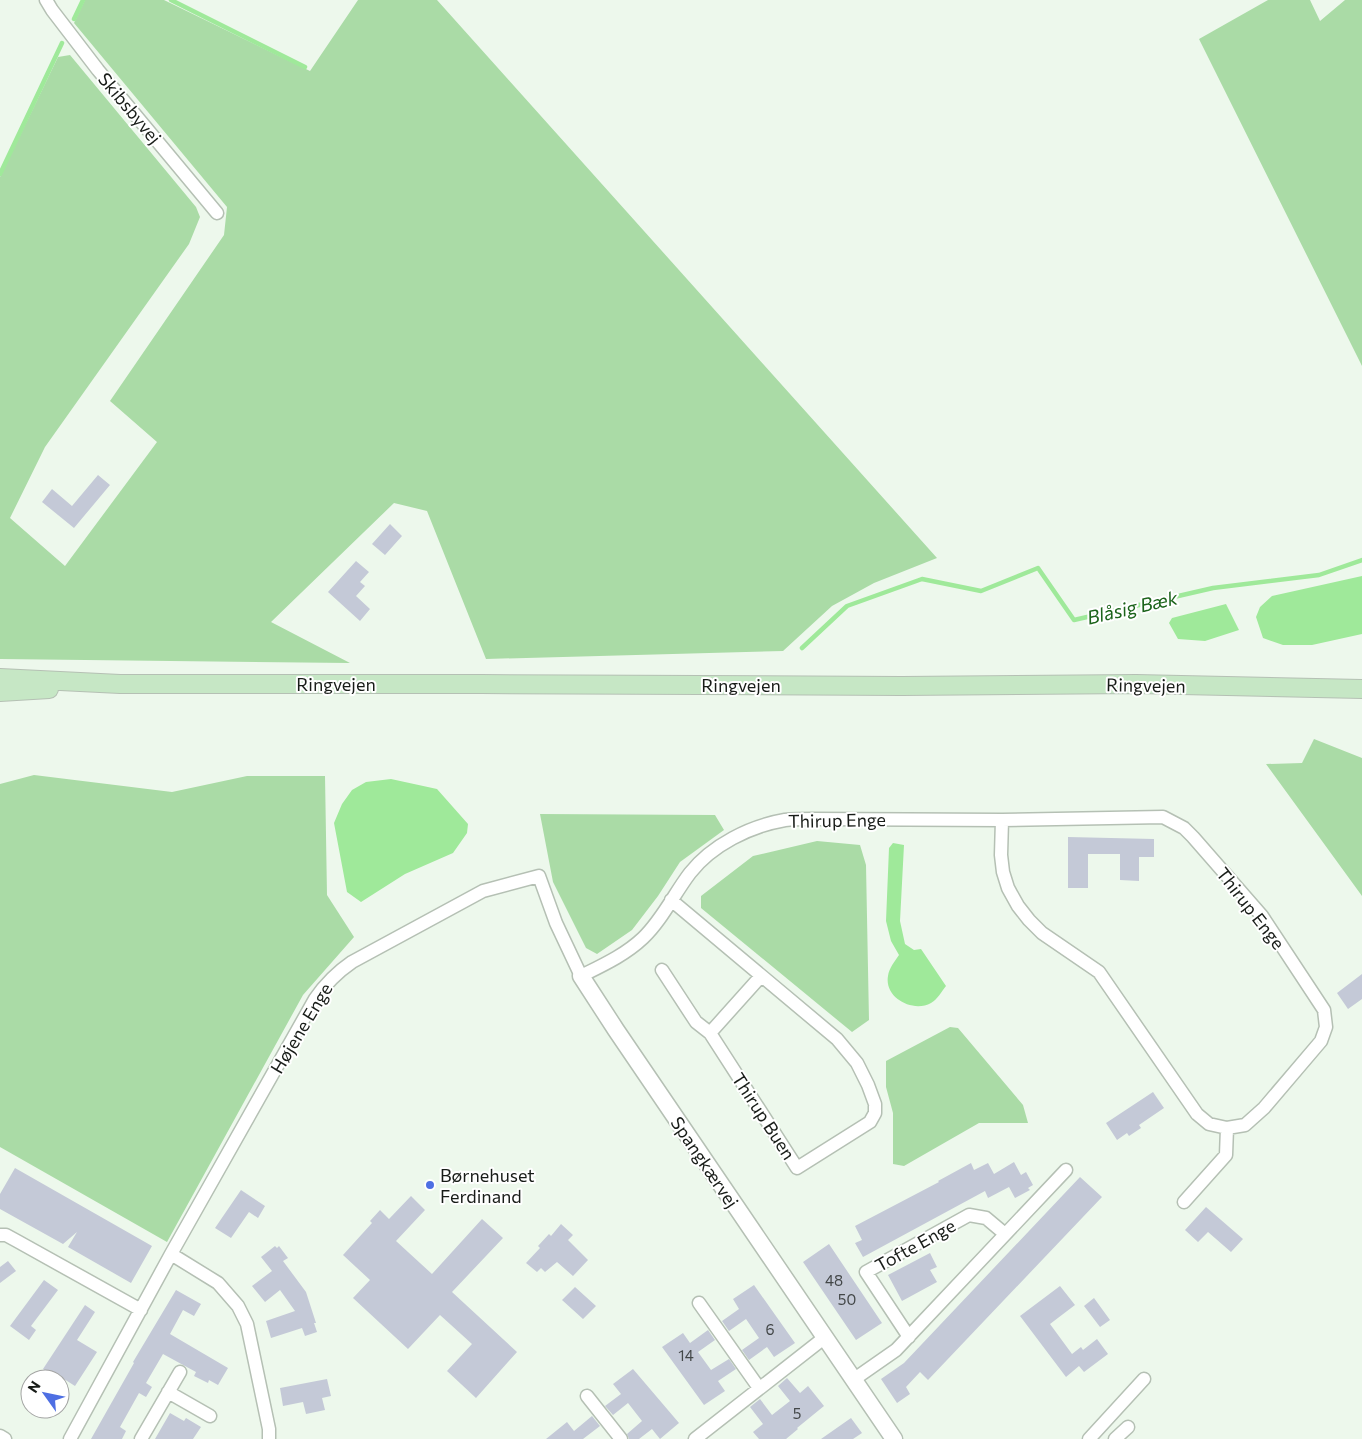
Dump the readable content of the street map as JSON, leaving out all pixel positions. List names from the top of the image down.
{
  "streets": {
    "main road": ["Ringvejen"],
    "street": [
      "Skibsbyvej",
      "Thirup Enge",
      "Højene Enge",
      "Thirup Buen",
      "Spangkærvej",
      "Tofte Enge"
    ]
  },
  "crossings": [
    ["Thirup Enge", "Spangkærvej"],
    ["Højene Enge", "Spangkærvej"]
  ],
  "water": ["Blåsig Bæk"],
  "places": ["Børnehuset Ferdinand"],
  "house_numbers": [
    "48",
    "50",
    "6",
    "14",
    "5"
  ],
  "north": "top left"
}
